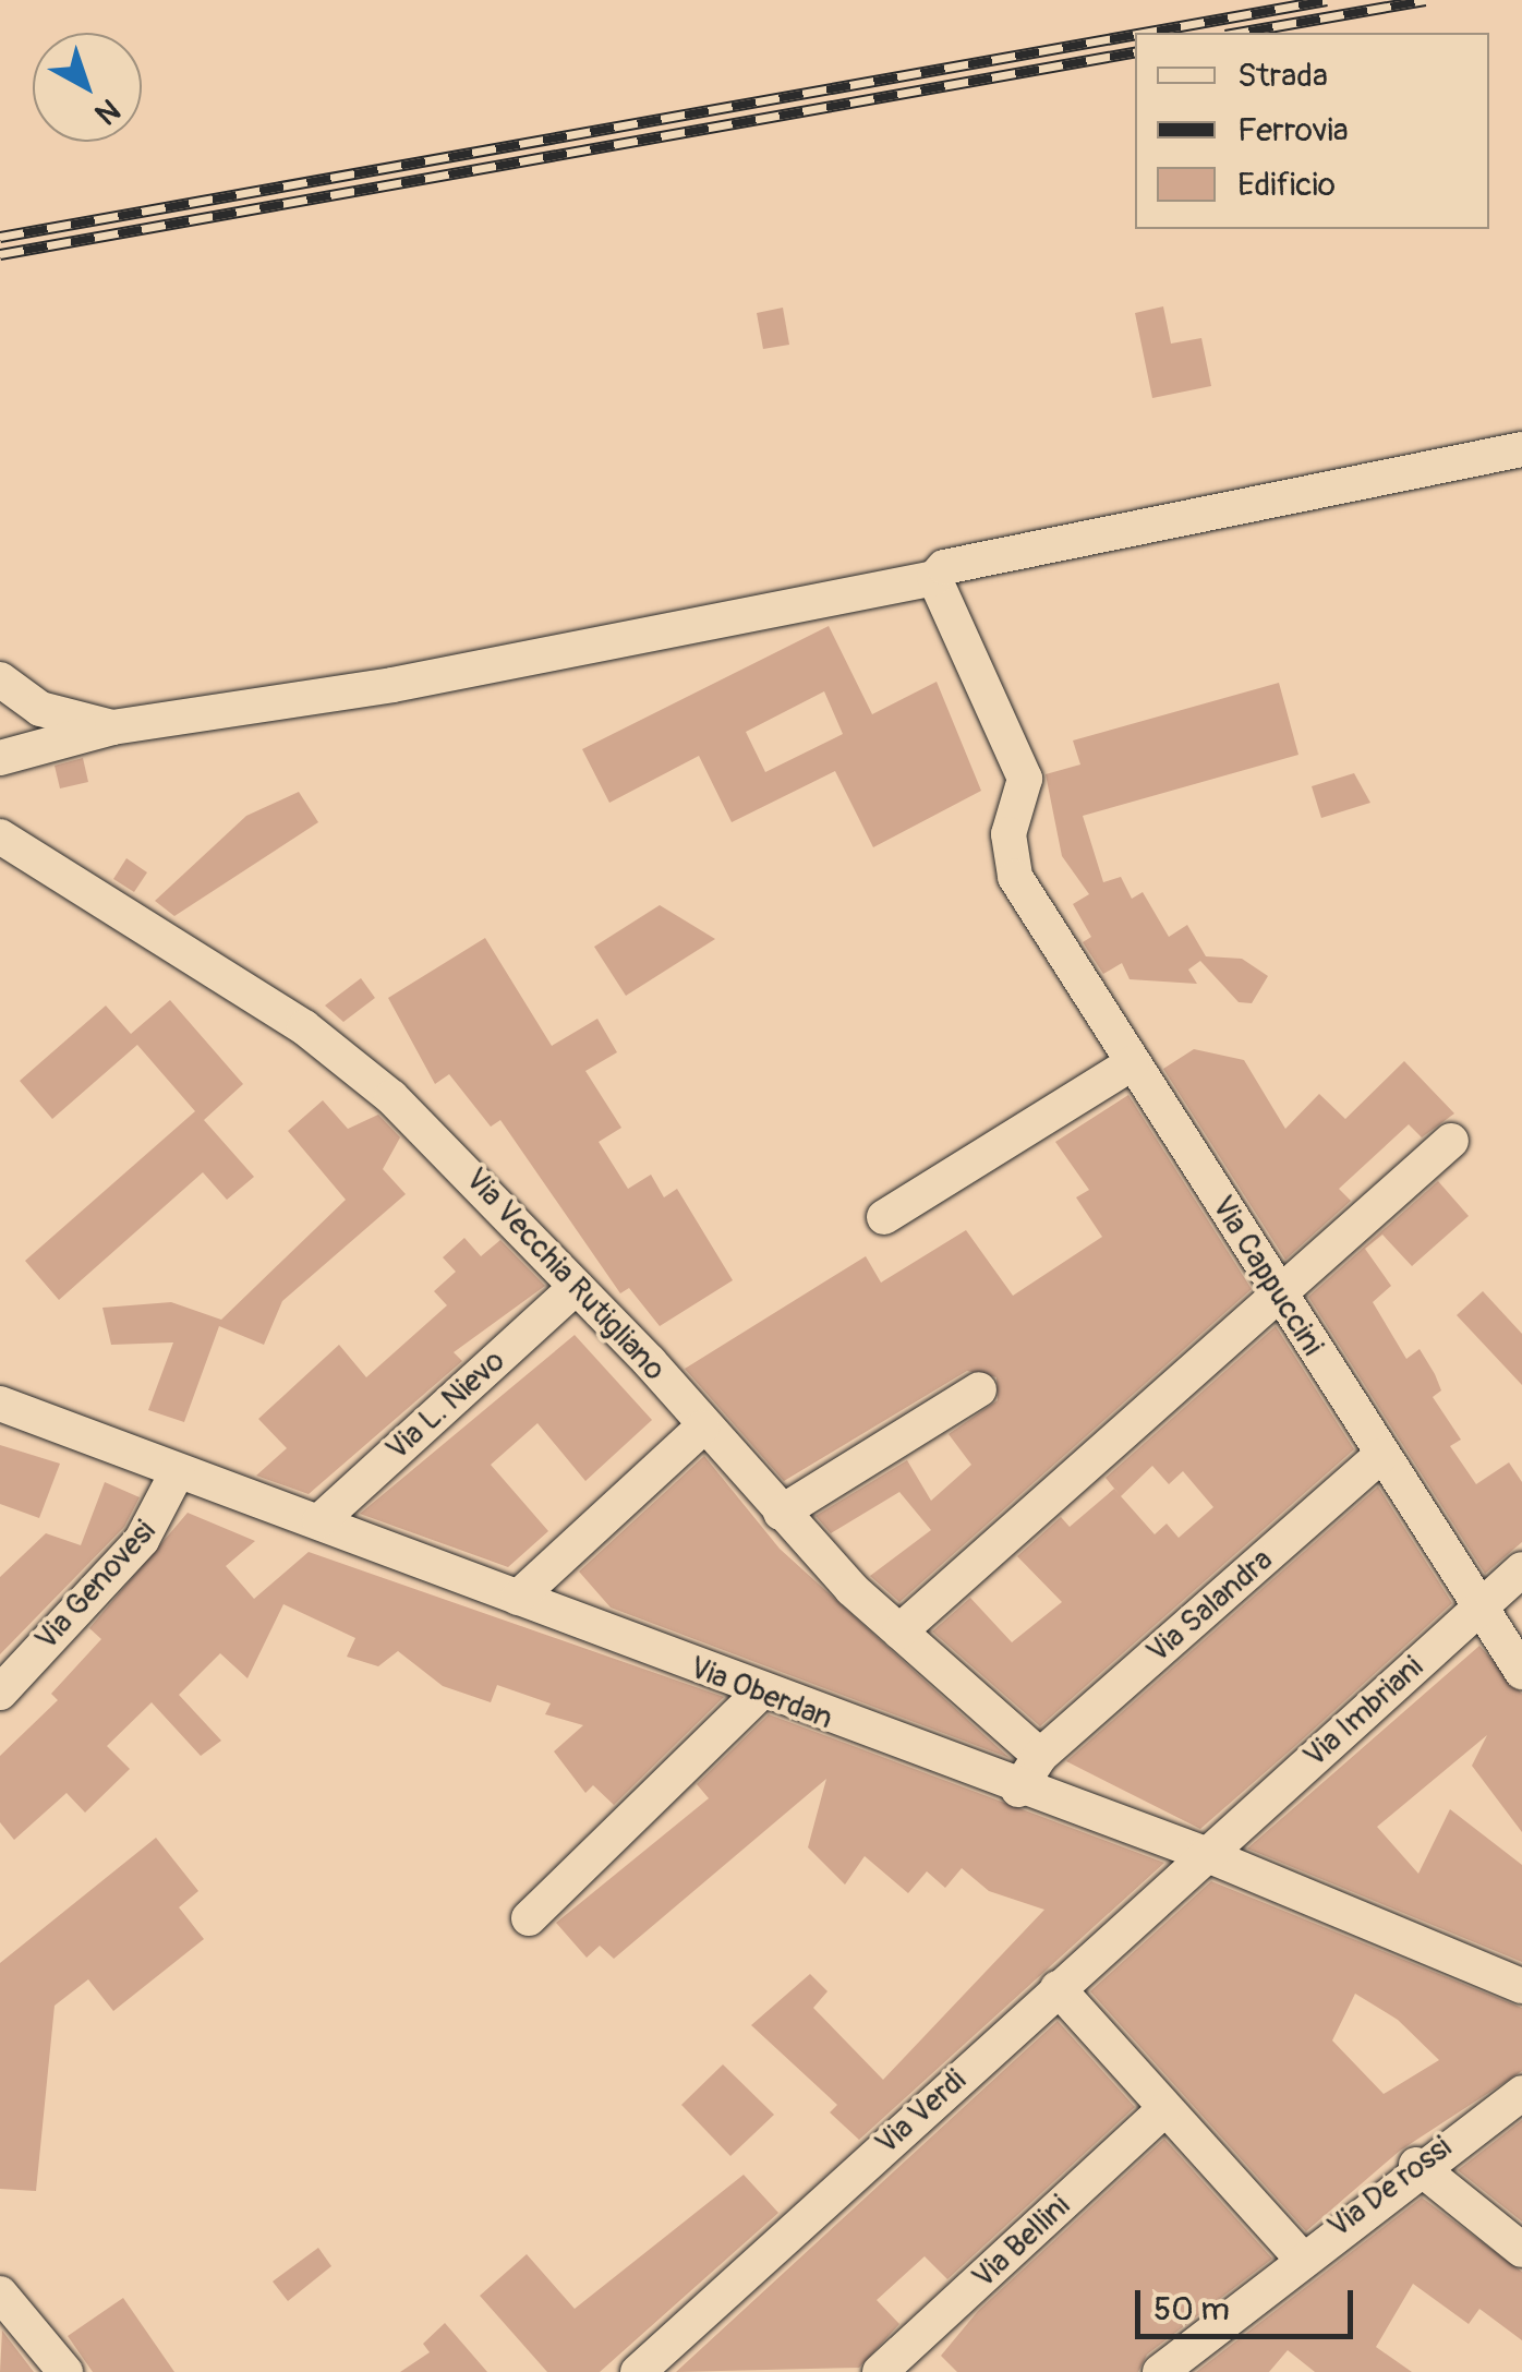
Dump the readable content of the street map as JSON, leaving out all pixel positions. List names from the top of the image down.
{
  "streets": {
    "street": [
      "Via Vecchia Rutigliano",
      "Via Cappuccini",
      "Via L. Nievo",
      "Via Genovesi",
      "Via Salandra",
      "Via Oberdan",
      "Via Imbriani",
      "Via Verdi",
      "Via De rossi",
      "Via Bellini"
    ]
  },
  "crossings": [
    ["Via Vecchia Rutigliano", "Via L. Nievo"],
    ["Via Vecchia Rutigliano", "Via Salandra"],
    ["Via Cappuccini", "Via Salandra"],
    ["Via Cappuccini", "Via Imbriani"],
    ["Via L. Nievo", "Via Oberdan"],
    ["Via Genovesi", "Via Oberdan"],
    ["Via Oberdan", "Via Imbriani"],
    ["Via Oberdan", "Via Verdi"],
    ["Via Imbriani", "Via Verdi"]
  ],
  "legend": ["Strada", "Ferrovia", "Edificio"],
  "scale_bar": "50 m",
  "north": "bottom right"
}
